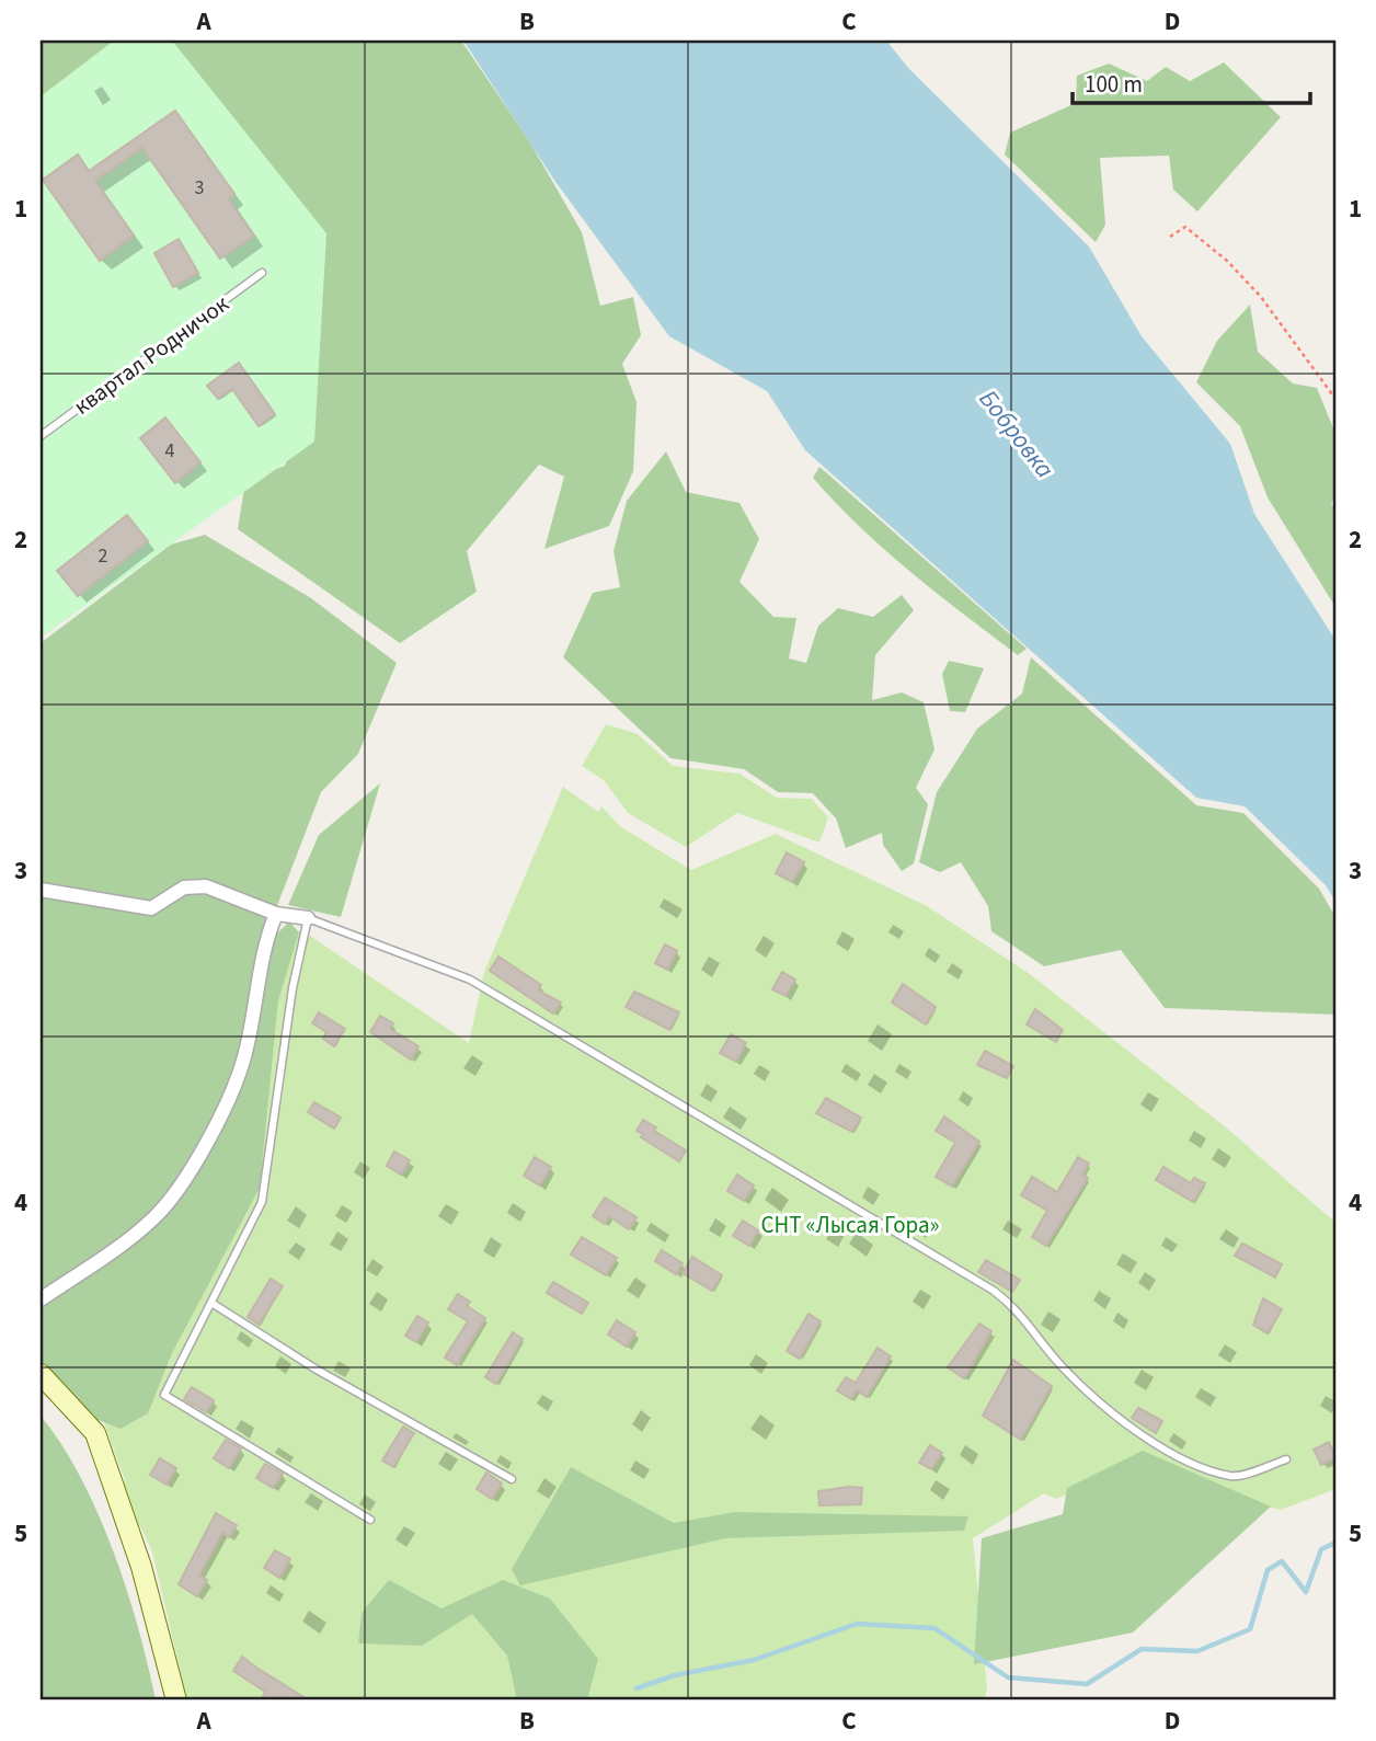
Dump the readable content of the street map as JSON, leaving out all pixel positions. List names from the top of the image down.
{
  "streets": {
    "lane": ["квартал Родничок"]
  },
  "water": ["Бобровка"],
  "parks": ["СНТ «Лысая Гора»"],
  "house_numbers": ["3", "4", "2"],
  "scale_bar": "100 m",
  "grid": {
    "columns": [
      "A",
      "B",
      "C",
      "D"
    ],
    "rows": [
      "1",
      "2",
      "3",
      "4",
      "5"
    ]
  }
}
